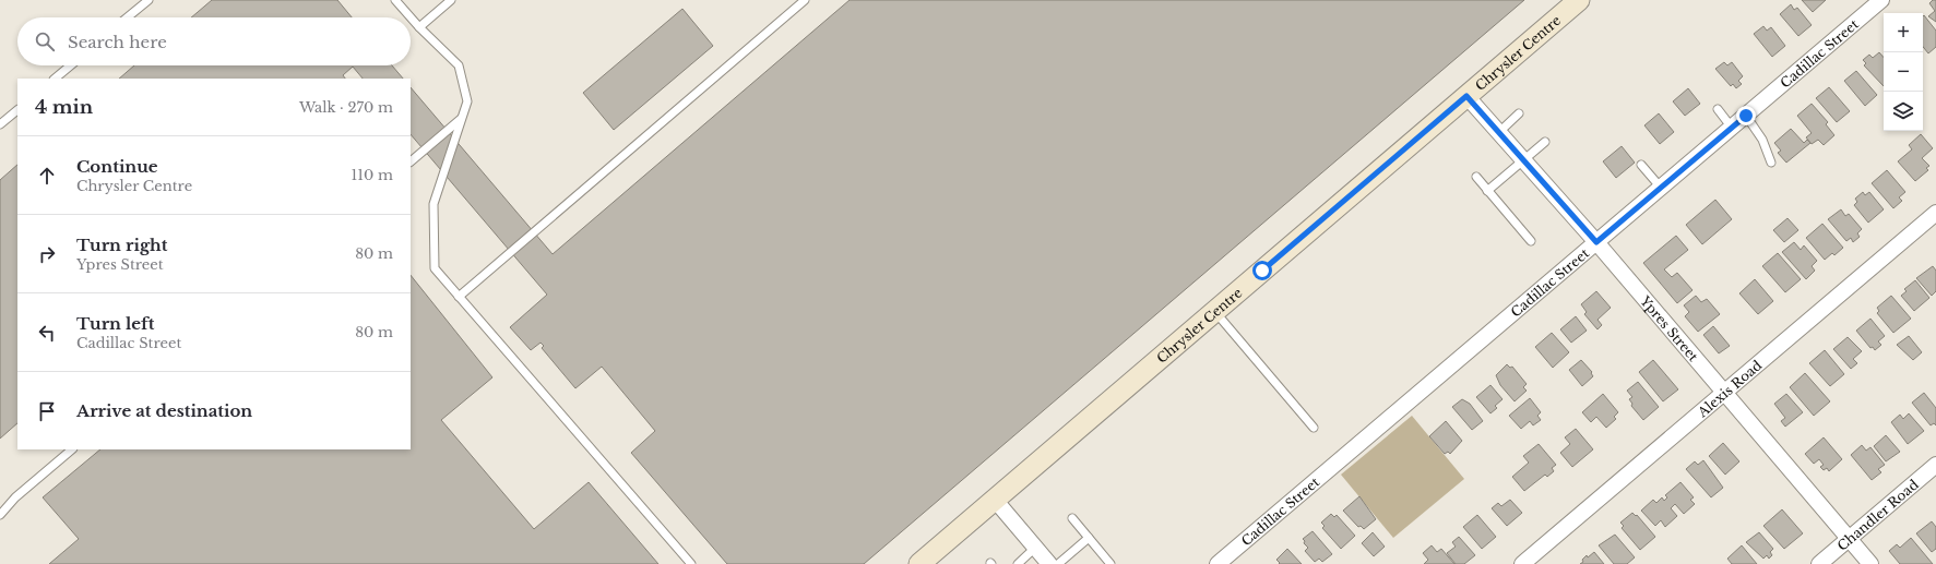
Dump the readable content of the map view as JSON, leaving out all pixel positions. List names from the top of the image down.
{
  "streets": {
    "street": [
      "Chrysler Centre",
      "Cadillac Street",
      "Ypres Street",
      "Alexis Road",
      "Chandler Road"
    ]
  },
  "crossings": [
    ["Chrysler Centre", "Ypres Street"],
    ["Cadillac Street", "Ypres Street"],
    ["Ypres Street", "Alexis Road"],
    ["Ypres Street", "Chandler Road"]
  ],
  "page": {
    "map_buttons": ["+", "−"],
    "search": "Search here",
    "heading": ["4 min", "Walk · 270 m"],
    "list": [
      ["Continue", "Chrysler Centre", "110 m"],
      ["Turn right", "Ypres Street", "80 m"],
      ["Turn left", "Cadillac Street", "80 m"],
      "Arrive at destination"
    ]
  }
}
